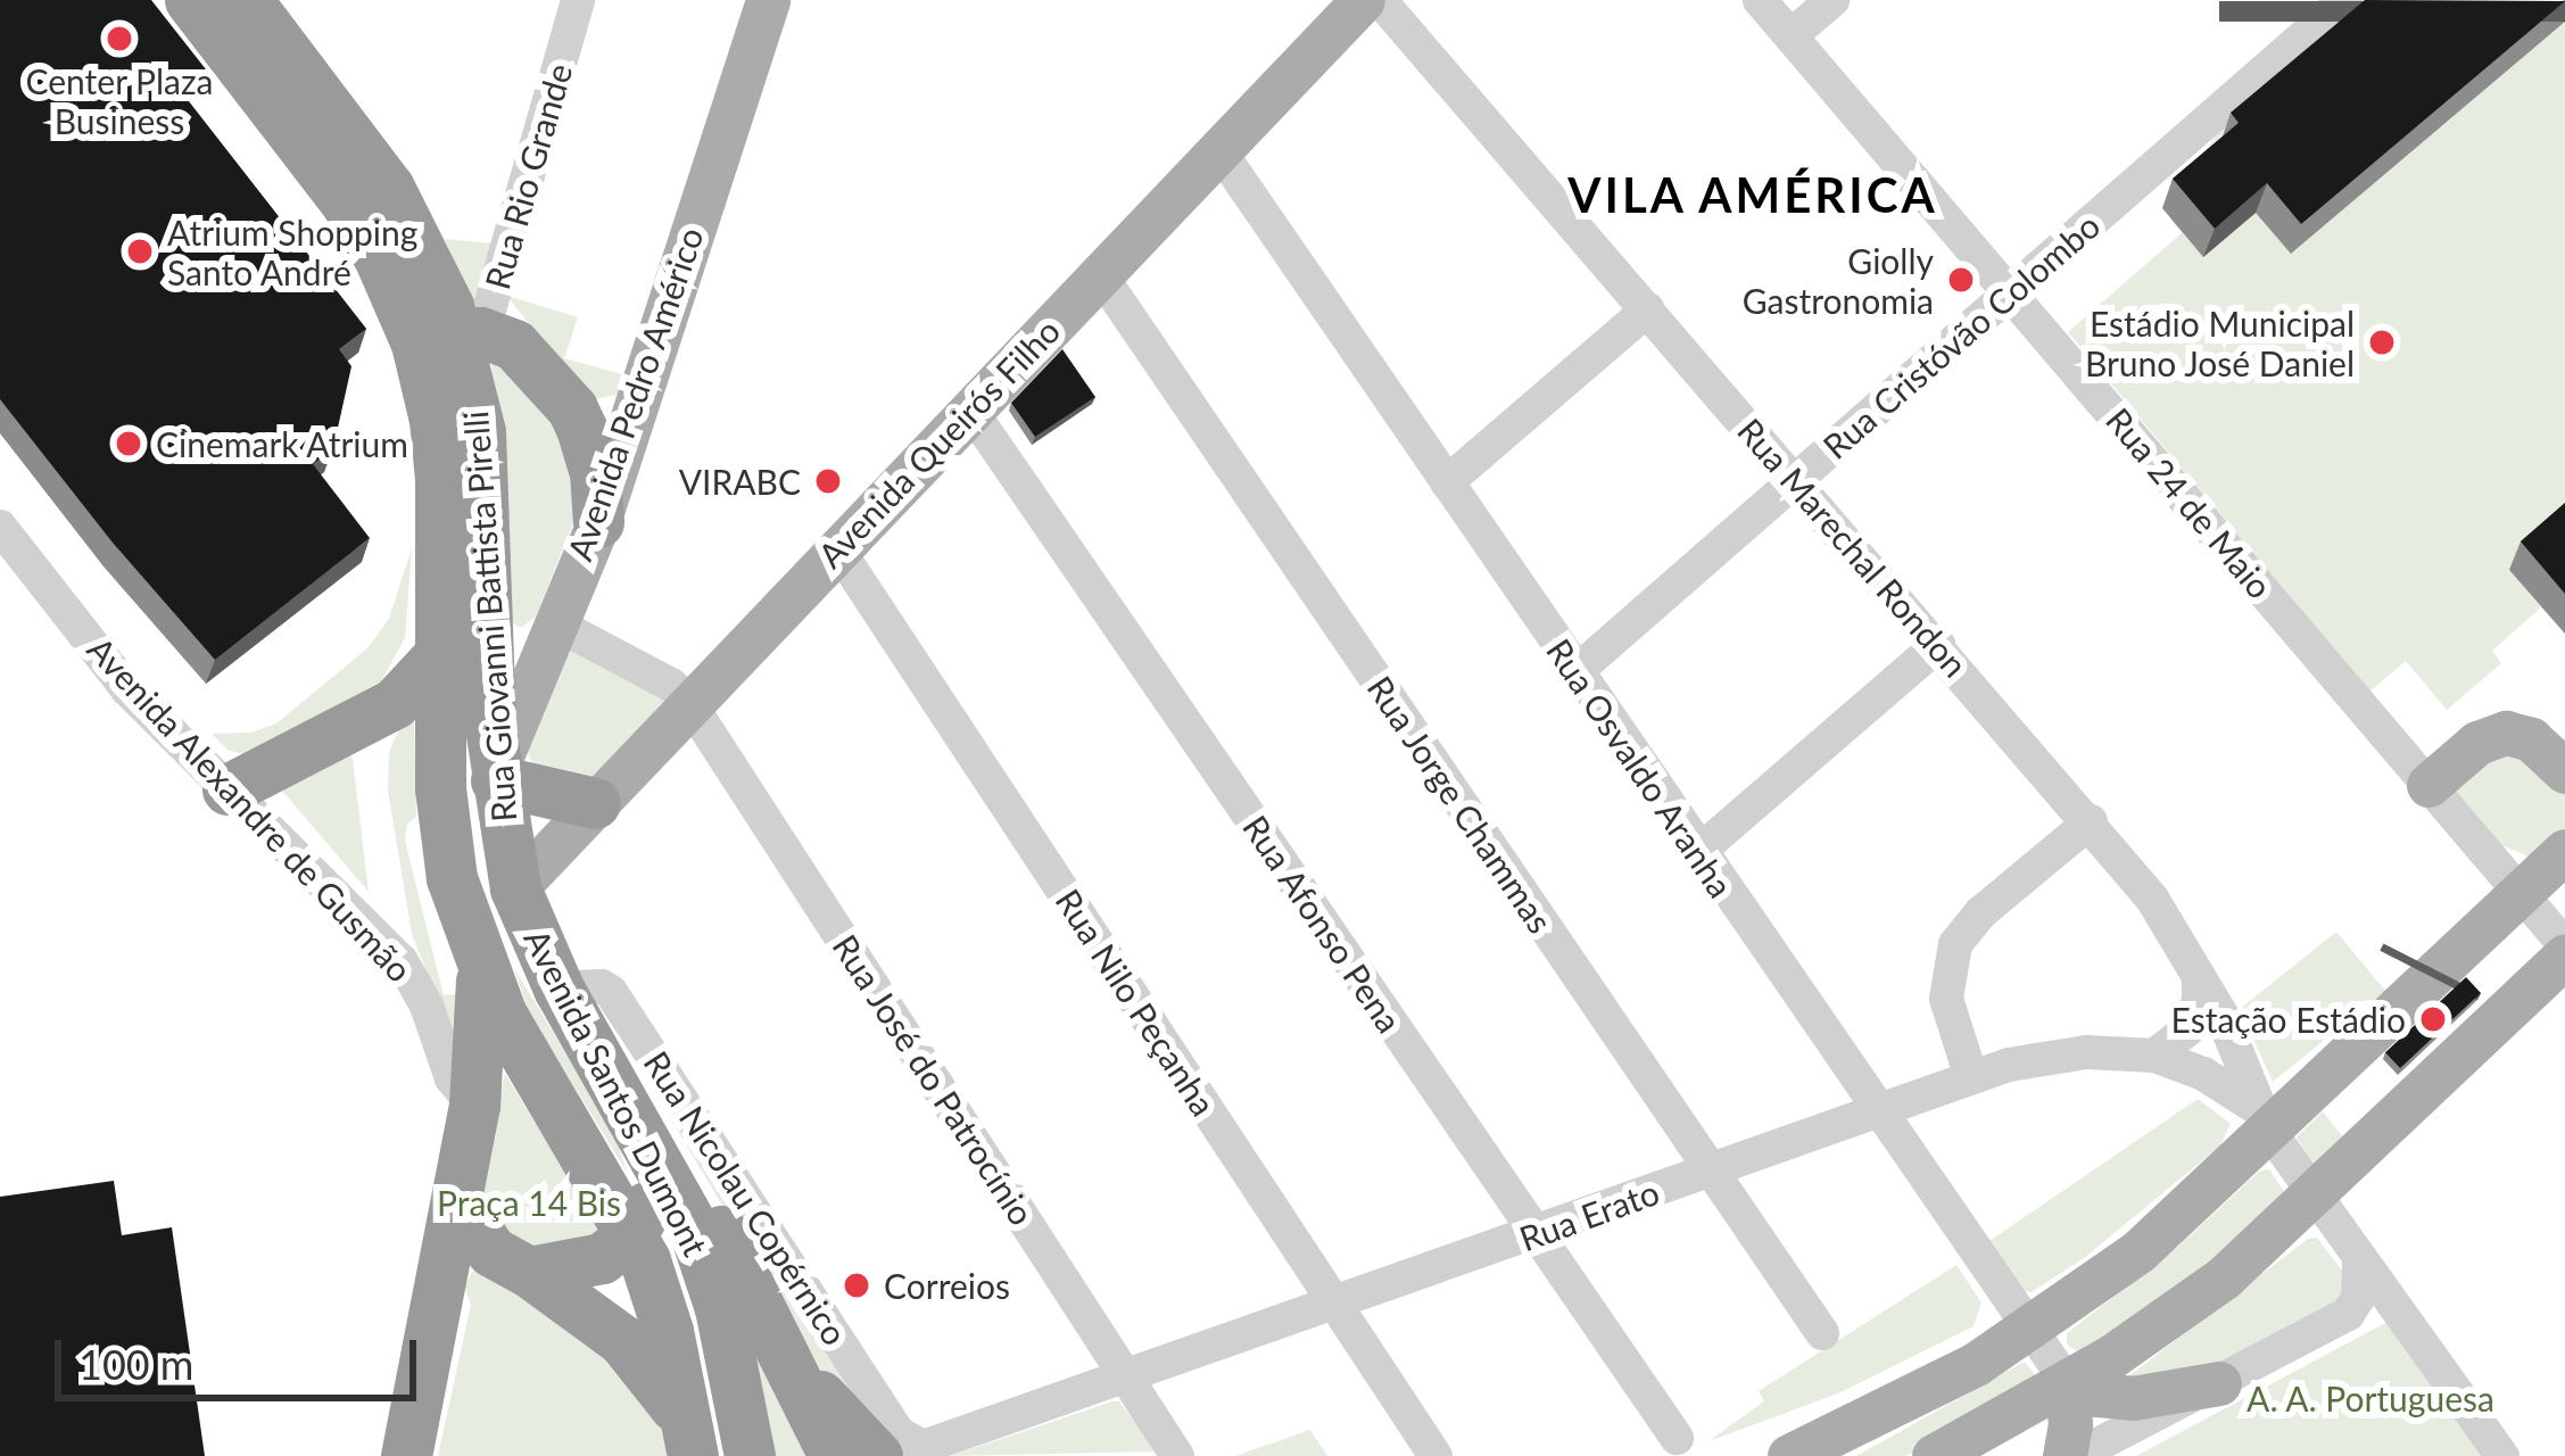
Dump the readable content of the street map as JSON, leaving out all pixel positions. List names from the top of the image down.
{
  "streets": {
    "highway": ["Rua Giovanni Battista Pirelli", "Avenida Santos Dumont"],
    "main road": ["Avenida Pedro Américo", "Avenida Queirós Filho"],
    "street": [
      "Rua Rio Grande",
      "Rua Cristóvão Colombo",
      "Rua 24 de Maio",
      "Rua Marechal Rondon",
      "Rua Osvaldo Aranha",
      "Rua Jorge Chammas",
      "Avenida Alexandre de Gusmão",
      "Rua Afonso Pena",
      "Rua Nilo Peçanha",
      "Rua José do Patrocínio",
      "Rua Nicolau Copérnico",
      "Rua Erato"
    ]
  },
  "crossings": [
    ["Rua Rio Grande", "Rua Giovanni Battista Pirelli"],
    ["Rua Cristóvão Colombo", "Rua 24 de Maio"],
    ["Rua Cristóvão Colombo", "Rua Marechal Rondon"],
    ["Rua Cristóvão Colombo", "Rua Osvaldo Aranha"],
    ["Avenida Pedro Américo", "Rua Giovanni Battista Pirelli"],
    ["Avenida Queirós Filho", "Rua Giovanni Battista Pirelli"],
    ["Avenida Queirós Filho", "Rua Osvaldo Aranha"],
    ["Avenida Queirós Filho", "Rua Jorge Chammas"],
    ["Avenida Queirós Filho", "Rua Afonso Pena"],
    ["Avenida Queirós Filho", "Rua Nilo Peçanha"],
    ["Avenida Queirós Filho", "Rua José do Patrocínio"],
    ["Avenida Queirós Filho", "Avenida Santos Dumont"],
    ["Rua Marechal Rondon", "Rua Erato"],
    ["Rua Giovanni Battista Pirelli", "Avenida Santos Dumont"],
    ["Rua Osvaldo Aranha", "Rua Erato"],
    ["Rua Jorge Chammas", "Rua Erato"],
    ["Rua Afonso Pena", "Rua Erato"],
    ["Rua Nilo Peçanha", "Rua Erato"],
    ["Rua José do Patrocínio", "Rua Erato"],
    ["Avenida Santos Dumont", "Rua Nicolau Copérnico"],
    ["Rua Nicolau Copérnico", "Rua Erato"]
  ],
  "districts": ["VILA AMÉRICA"],
  "parks": ["Praça 14 Bis", "A. A. Portuguesa"],
  "places": [
    "Center Plaza Business",
    "Atrium Shopping Santo André",
    "Giolly Gastronomia",
    "Estádio Municipal Bruno José Daniel",
    "Cinemark Atrium",
    "VIRABC",
    "Estação Estádio",
    "Correios"
  ],
  "scale_bar": "100 m"
}
